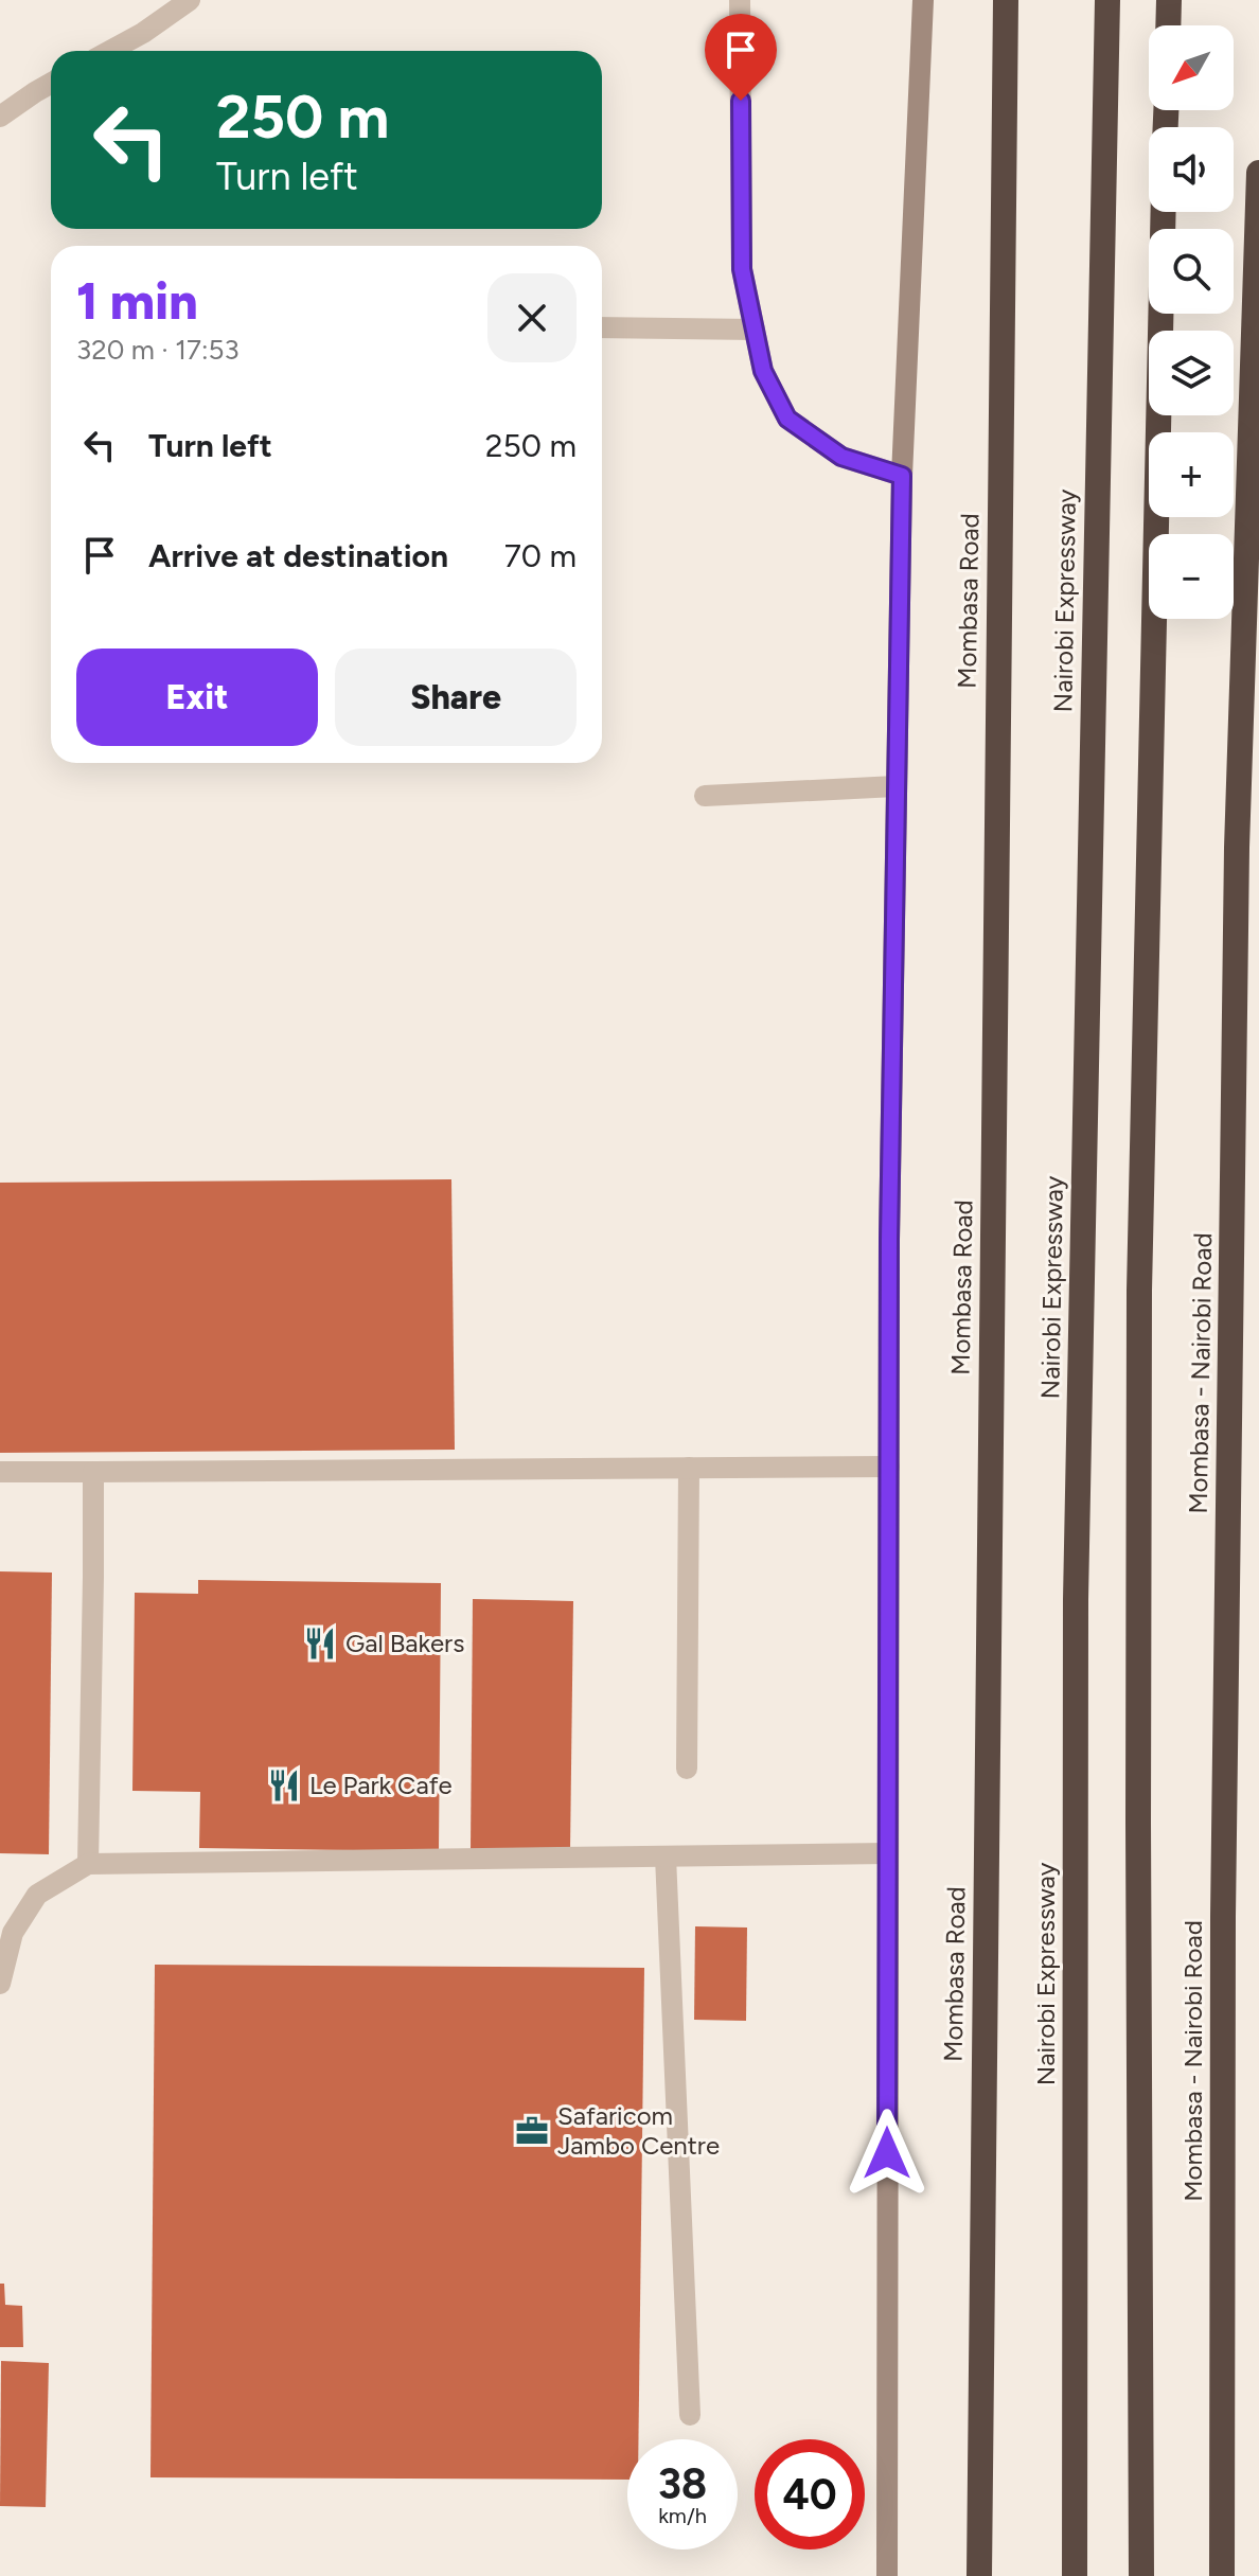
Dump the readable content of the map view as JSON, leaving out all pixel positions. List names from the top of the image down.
{
  "streets": {
    "highway": ["Mombasa Road", "Nairobi Expressway", "Mombasa - Nairobi Road"]
  },
  "places": {
    "restaurant": ["Gal Bakers", "Le Park Cafe"],
    "office": ["Safaricom Jambo Centre"]
  },
  "north": "bottom left",
  "page": {
    "map_buttons": ["+", "−"],
    "turn": ["250 m", "Turn left"],
    "heading": ["1 min", "320 m · 17:53"],
    "list": [
      {
        "name": "Turn left",
        "value": "250 m"
      },
      {
        "name": "Arrive at destination",
        "value": "70 m"
      }
    ],
    "buttons": ["Exit", "Share"],
    "speed": "38 km/h",
    "limit": "40"
  }
}
